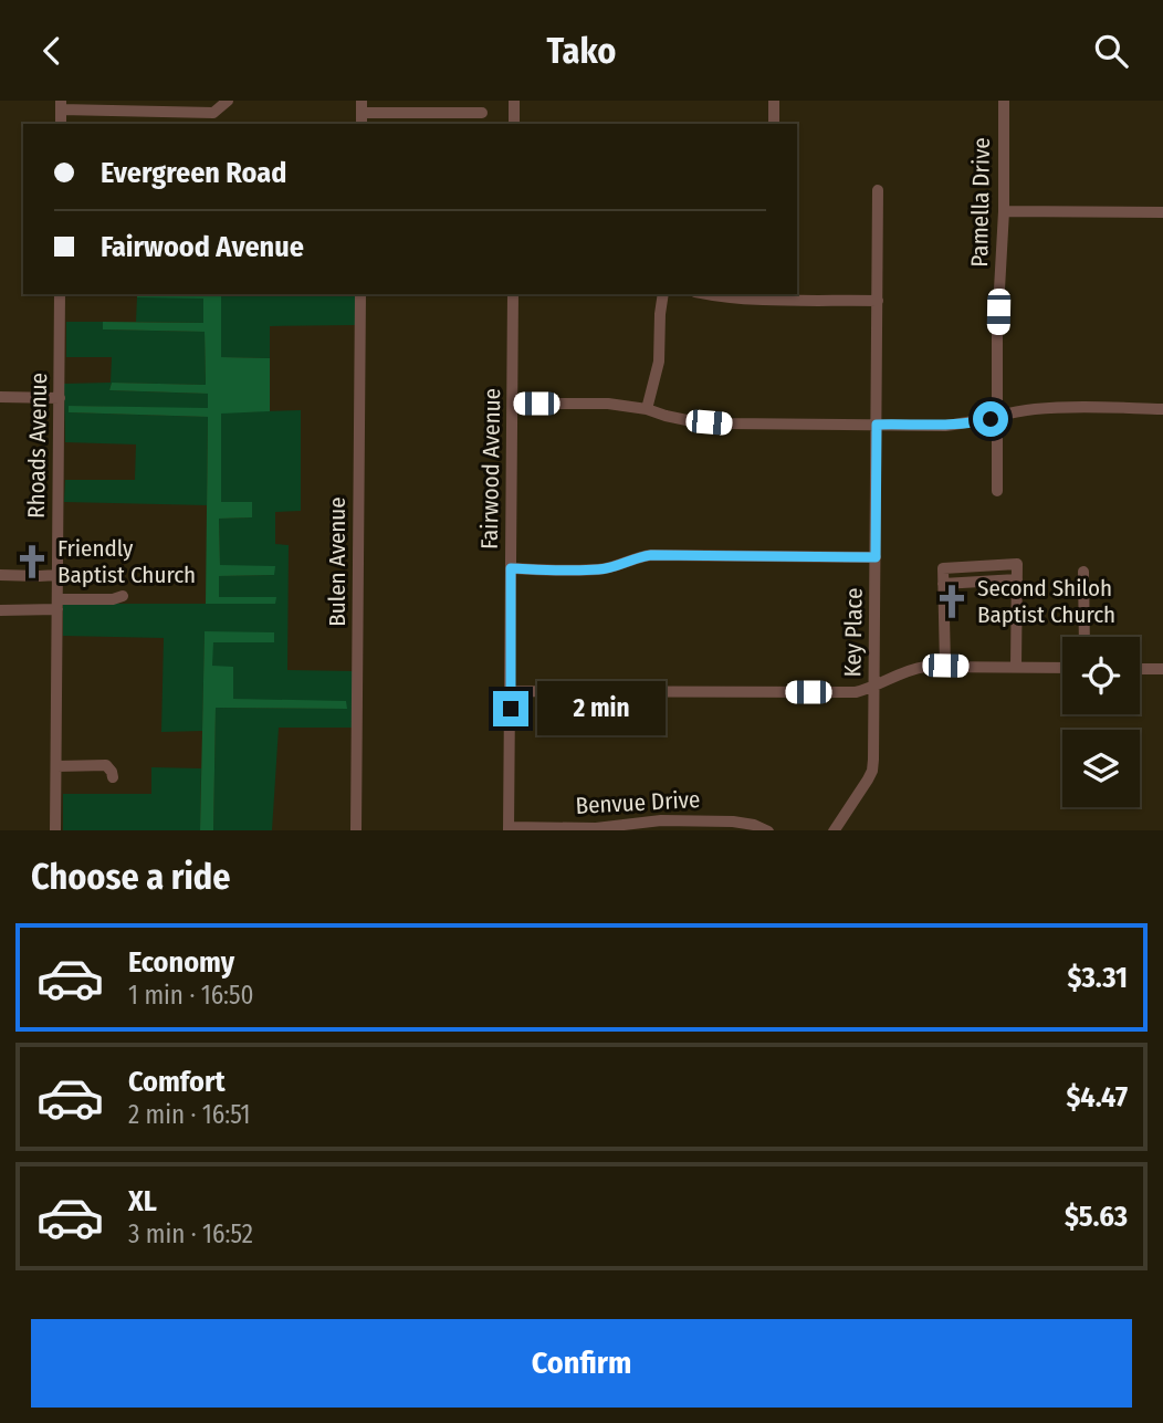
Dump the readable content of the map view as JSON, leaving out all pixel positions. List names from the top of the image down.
{
  "streets": {
    "street": [
      "Pamella Drive",
      "Rhoads Avenue",
      "Fairwood Avenue",
      "Bulen Avenue",
      "Key Place",
      "Benvue Drive"
    ]
  },
  "crossings": [
    ["Fairwood Avenue", "Benvue Drive"]
  ],
  "places": {
    "church": ["Friendly Baptist Church", "Second Shiloh Baptist Church"]
  },
  "page": {
    "header": "Tako",
    "banner": ["Evergreen Road", "Fairwood Avenue"],
    "bubble": "2 min",
    "heading": "Choose a ride",
    "list": [
      {
        "name": "Economy",
        "note": "1 min · 16:50",
        "value": "$3.31"
      },
      {
        "name": "Comfort",
        "note": "2 min · 16:51",
        "value": "$4.47"
      },
      {
        "name": "XL",
        "note": "3 min · 16:52",
        "value": "$5.63"
      }
    ],
    "buttons": "Confirm"
  }
}
